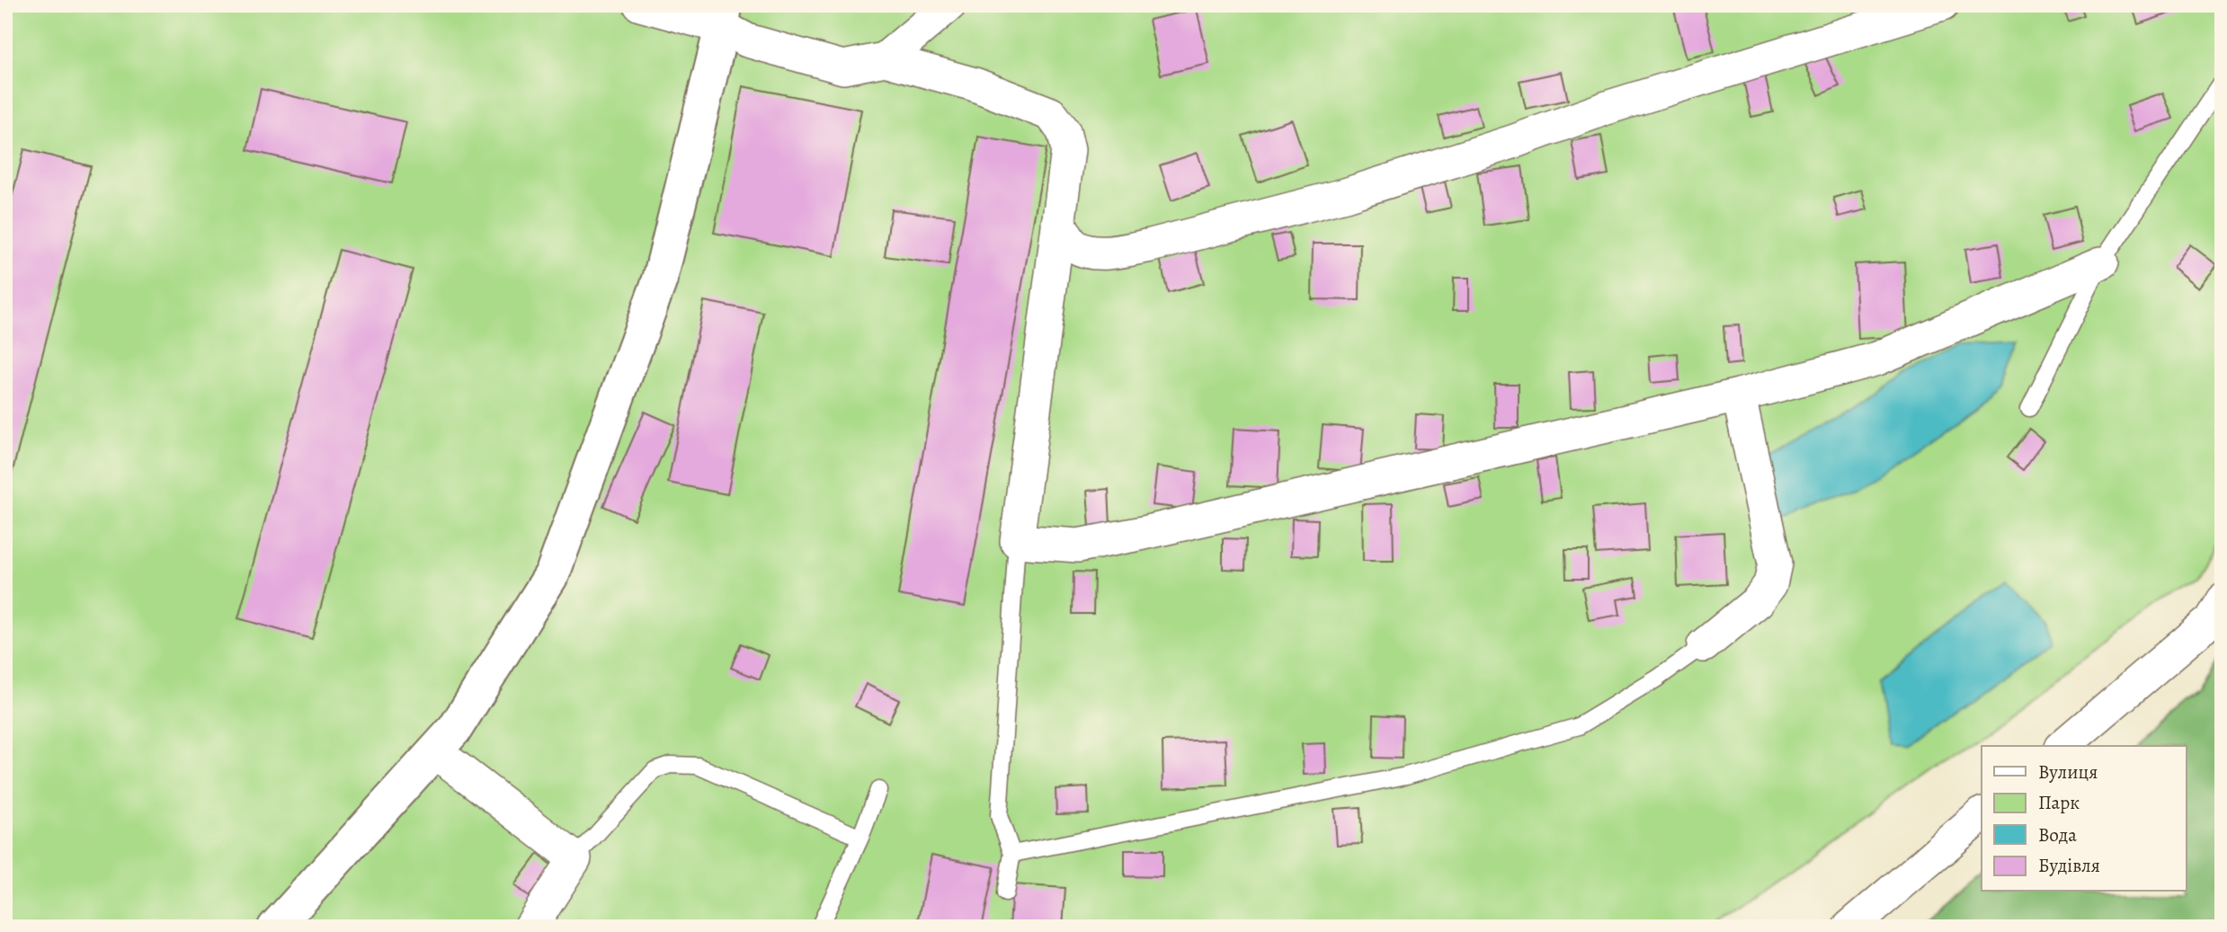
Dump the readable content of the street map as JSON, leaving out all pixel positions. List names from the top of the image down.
{
  "legend": [
    "Вулиця",
    "Парк",
    "Вода",
    "Будівля"
  ]
}
